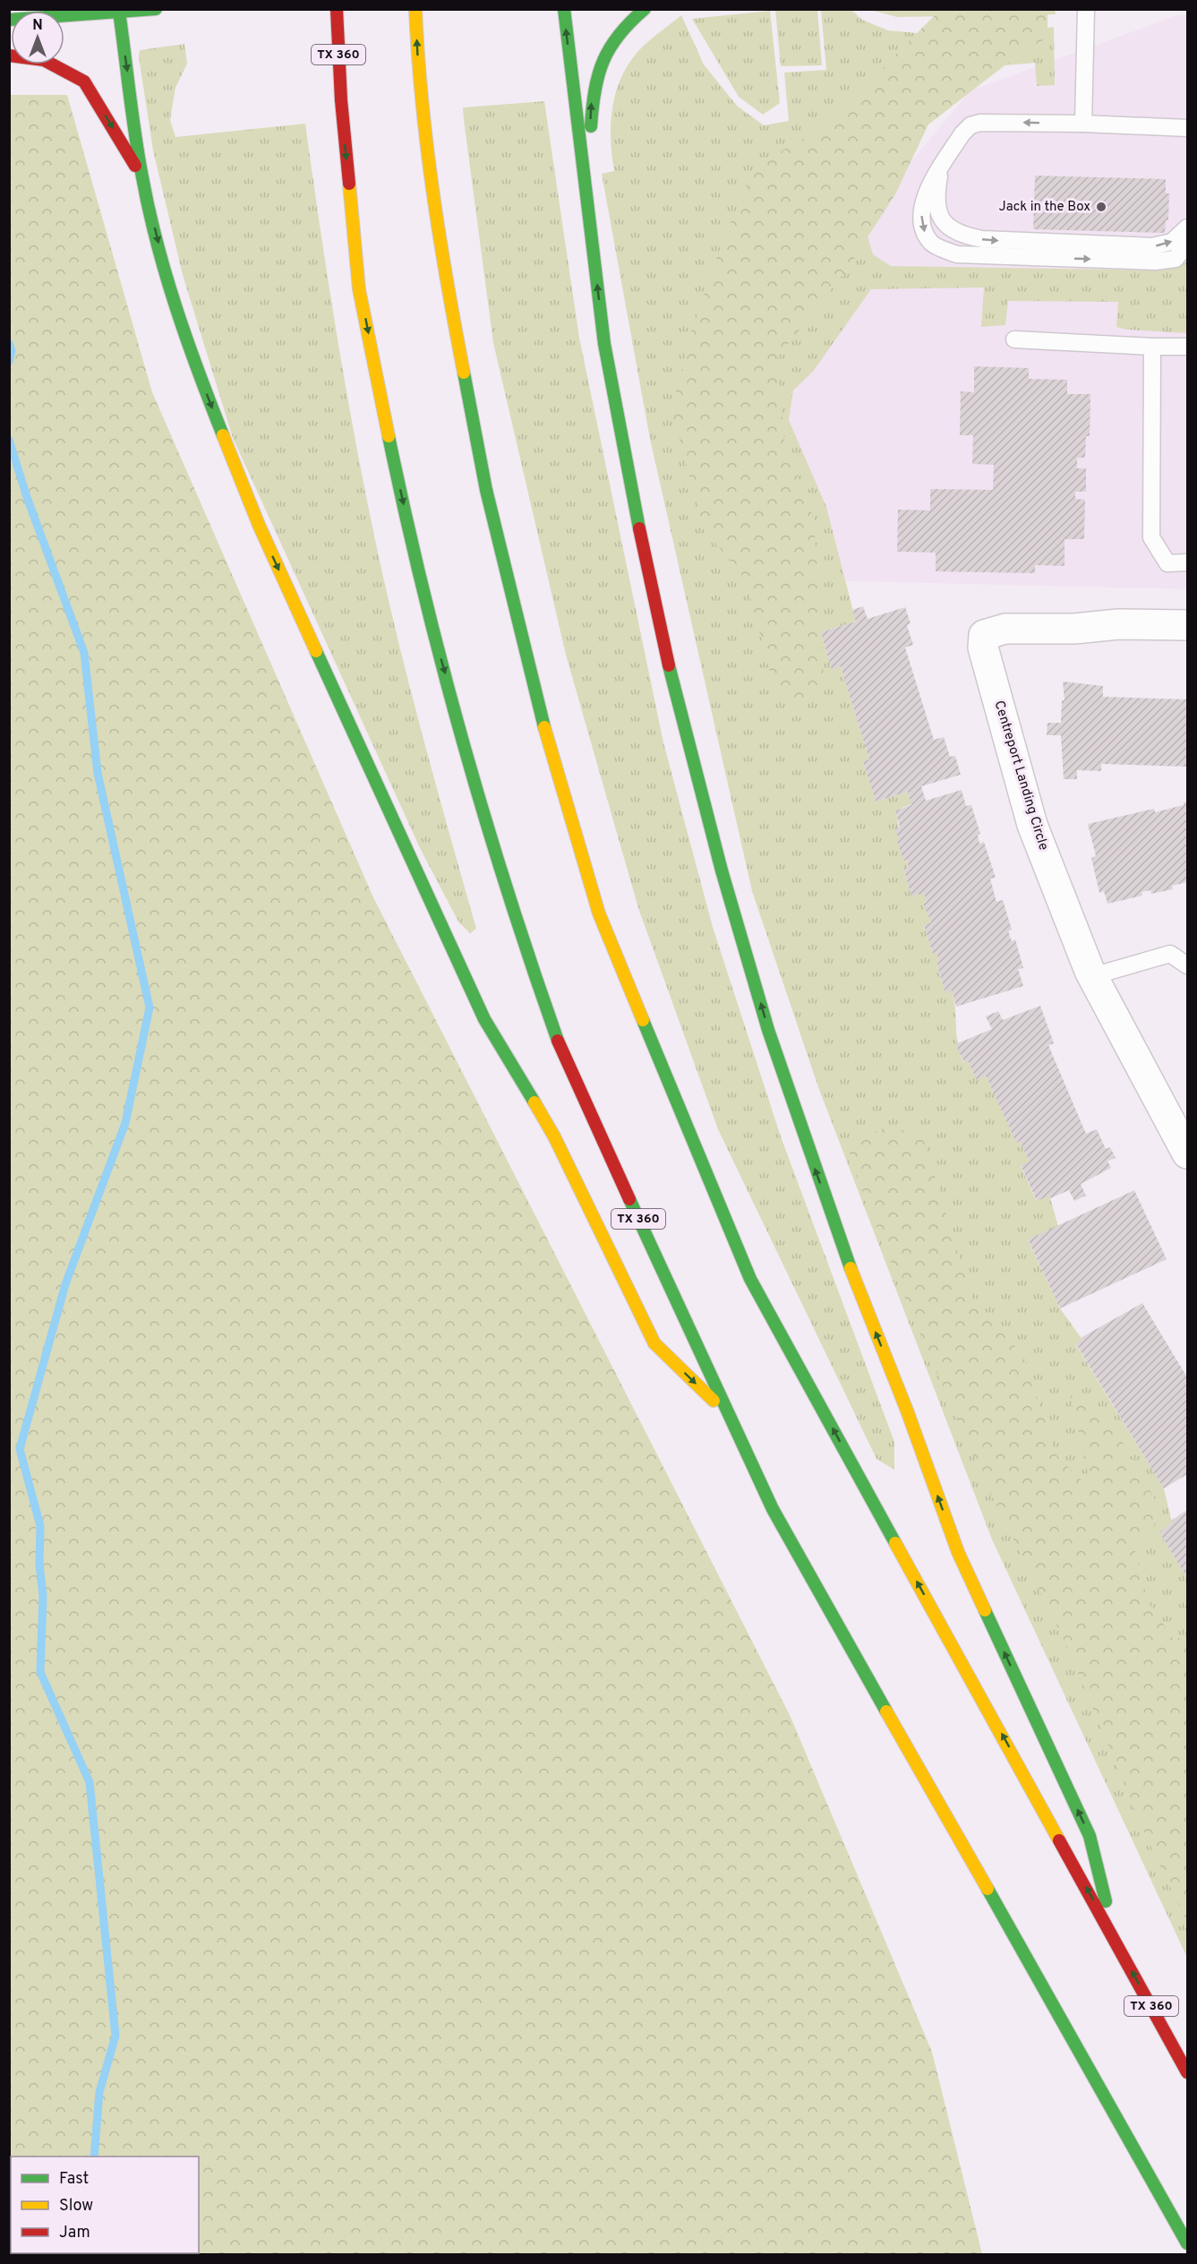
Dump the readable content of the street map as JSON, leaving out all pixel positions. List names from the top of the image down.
{
  "streets": {
    "main road": ["TX 360"],
    "street": ["Centreport Landing Circle"]
  },
  "places": ["Jack in the Box"],
  "legend": ["Fast", "Slow", "Jam"],
  "north": "top"
}
